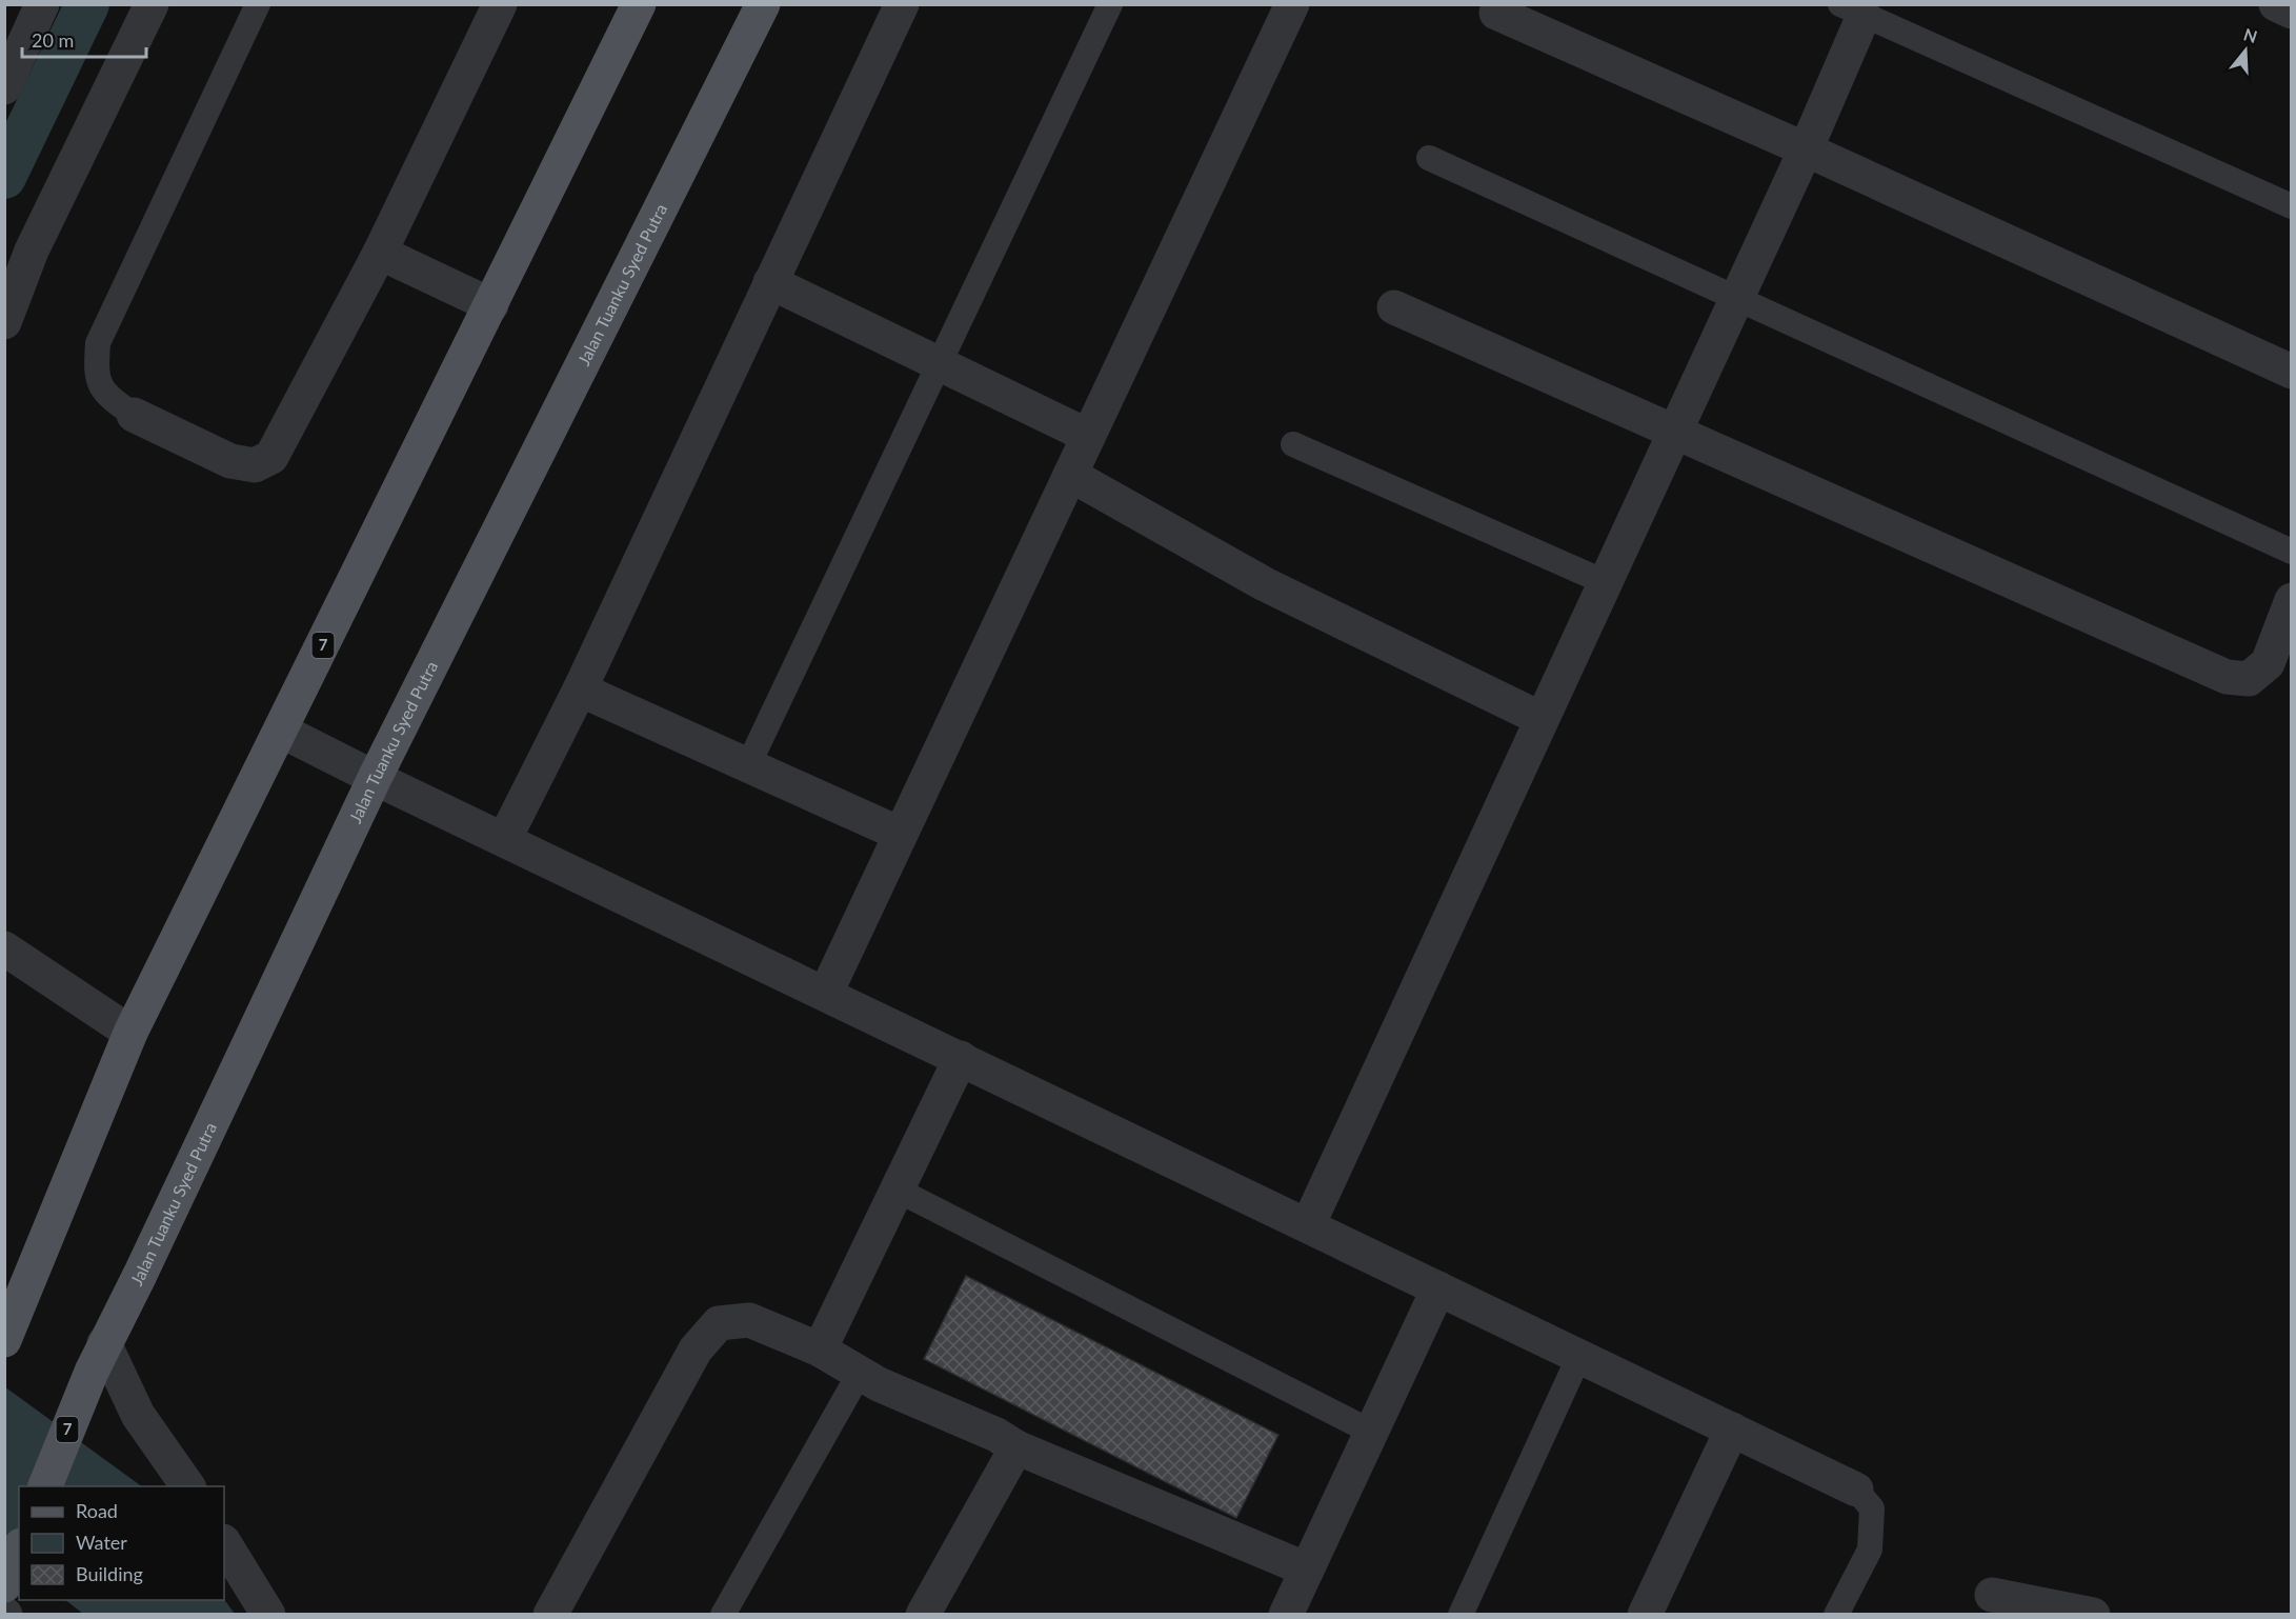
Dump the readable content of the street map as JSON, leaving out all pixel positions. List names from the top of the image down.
{
  "streets": {
    "main road": ["Jalan Tuanku Syed Putra", "7"]
  },
  "legend": ["Road", "Water", "Building"],
  "scale_bar": "20 m",
  "north": "top"
}
